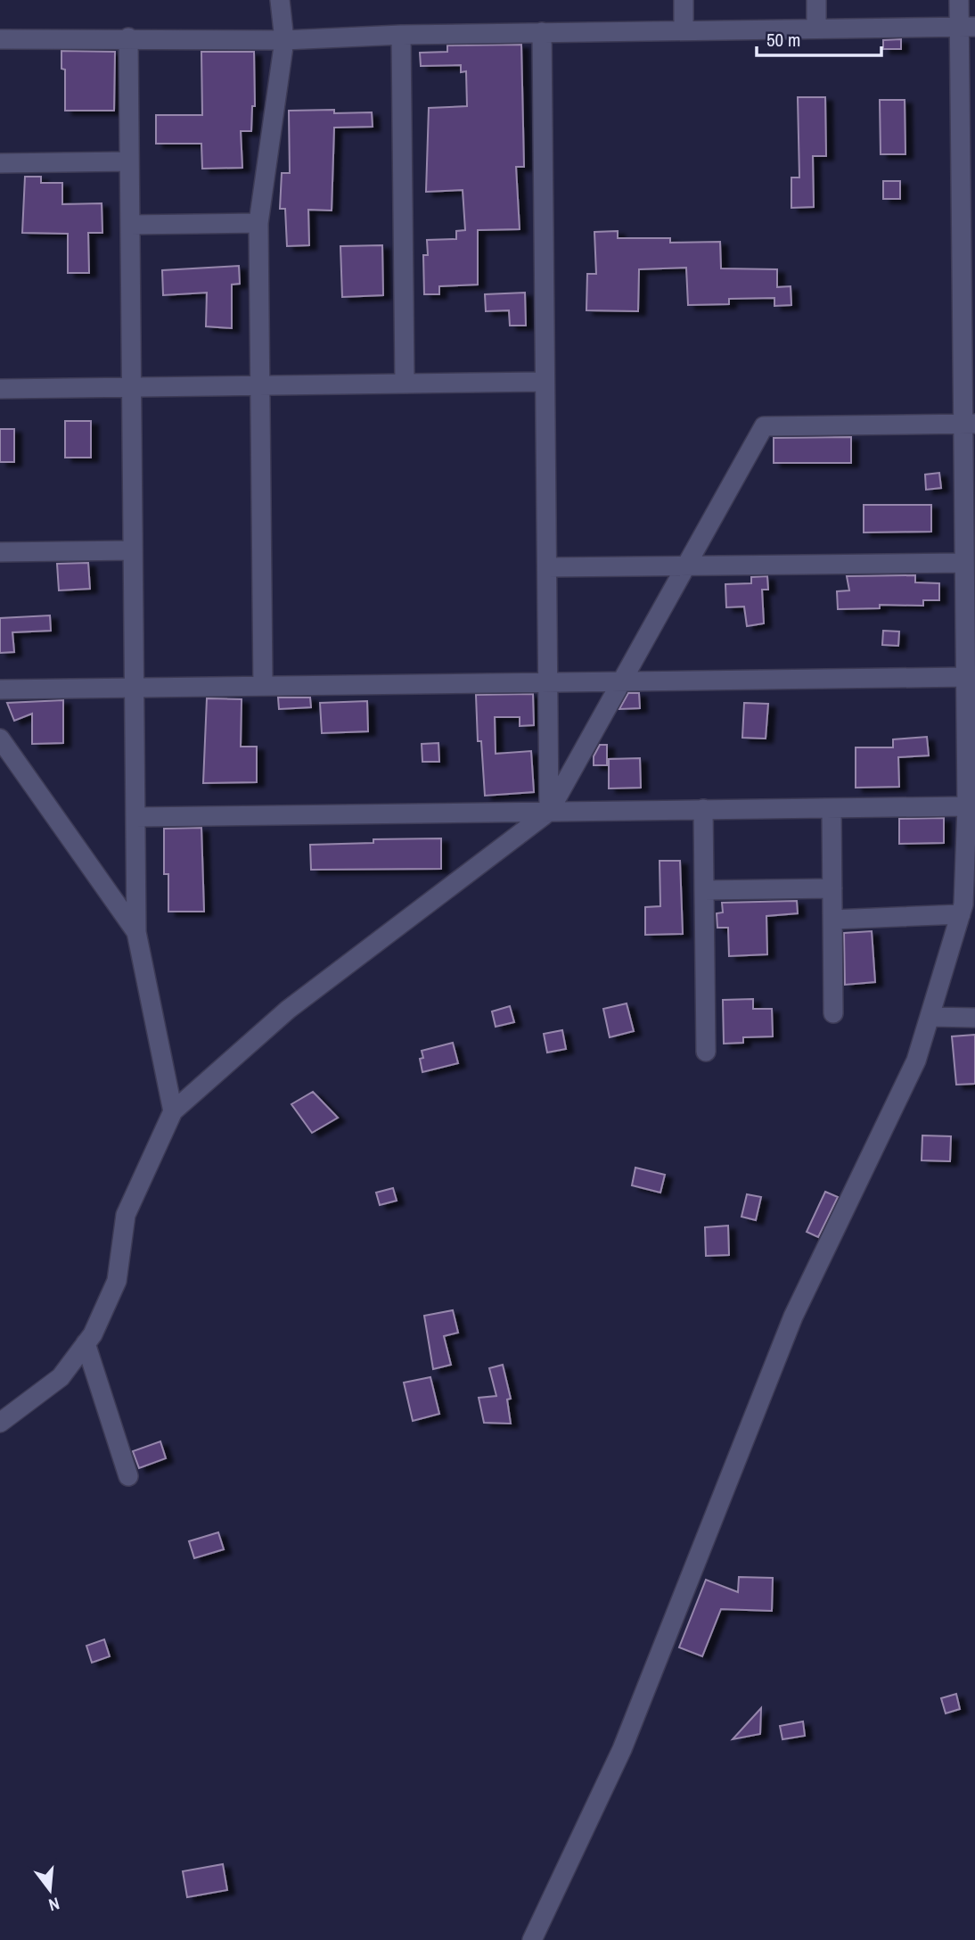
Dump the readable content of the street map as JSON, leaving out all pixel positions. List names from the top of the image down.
{
  "scale_bar": "50 m",
  "north": "bottom"
}
